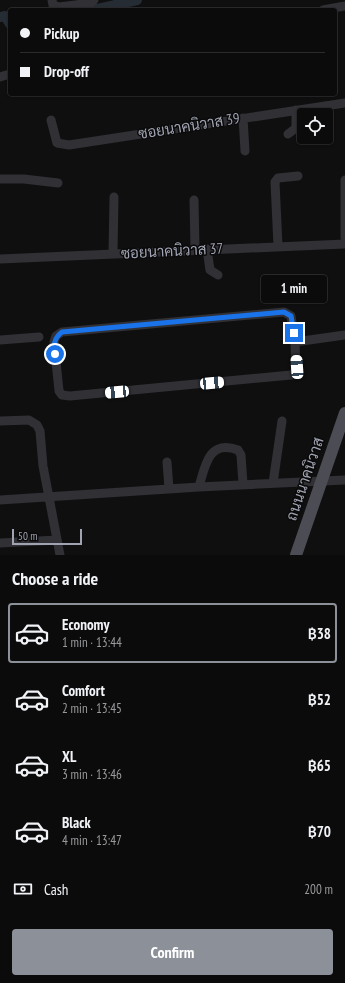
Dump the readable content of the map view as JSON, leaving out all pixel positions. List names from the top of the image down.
{
  "streets": {
    "main road": ["ถนนนาคนิวาส"],
    "street": ["ซอยนาคนิวาส 39", "ซอยนาคนิวาส 37"]
  },
  "scale_bar": "50 m",
  "page": {
    "banner": ["Pickup", "Drop-off"],
    "bubble": "1 min",
    "scale": "50 m",
    "heading": "Choose a ride",
    "list": [
      {
        "name": "Economy",
        "note": "1 min · 13:44",
        "value": "฿38"
      },
      {
        "name": "Comfort",
        "note": "2 min · 13:45",
        "value": "฿52"
      },
      {
        "name": "XL",
        "note": "3 min · 13:46",
        "value": "฿65"
      },
      {
        "name": "Black",
        "note": "4 min · 13:47",
        "value": "฿70"
      }
    ],
    "pay": ["Cash", "200 m"],
    "buttons": "Confirm"
  }
}
